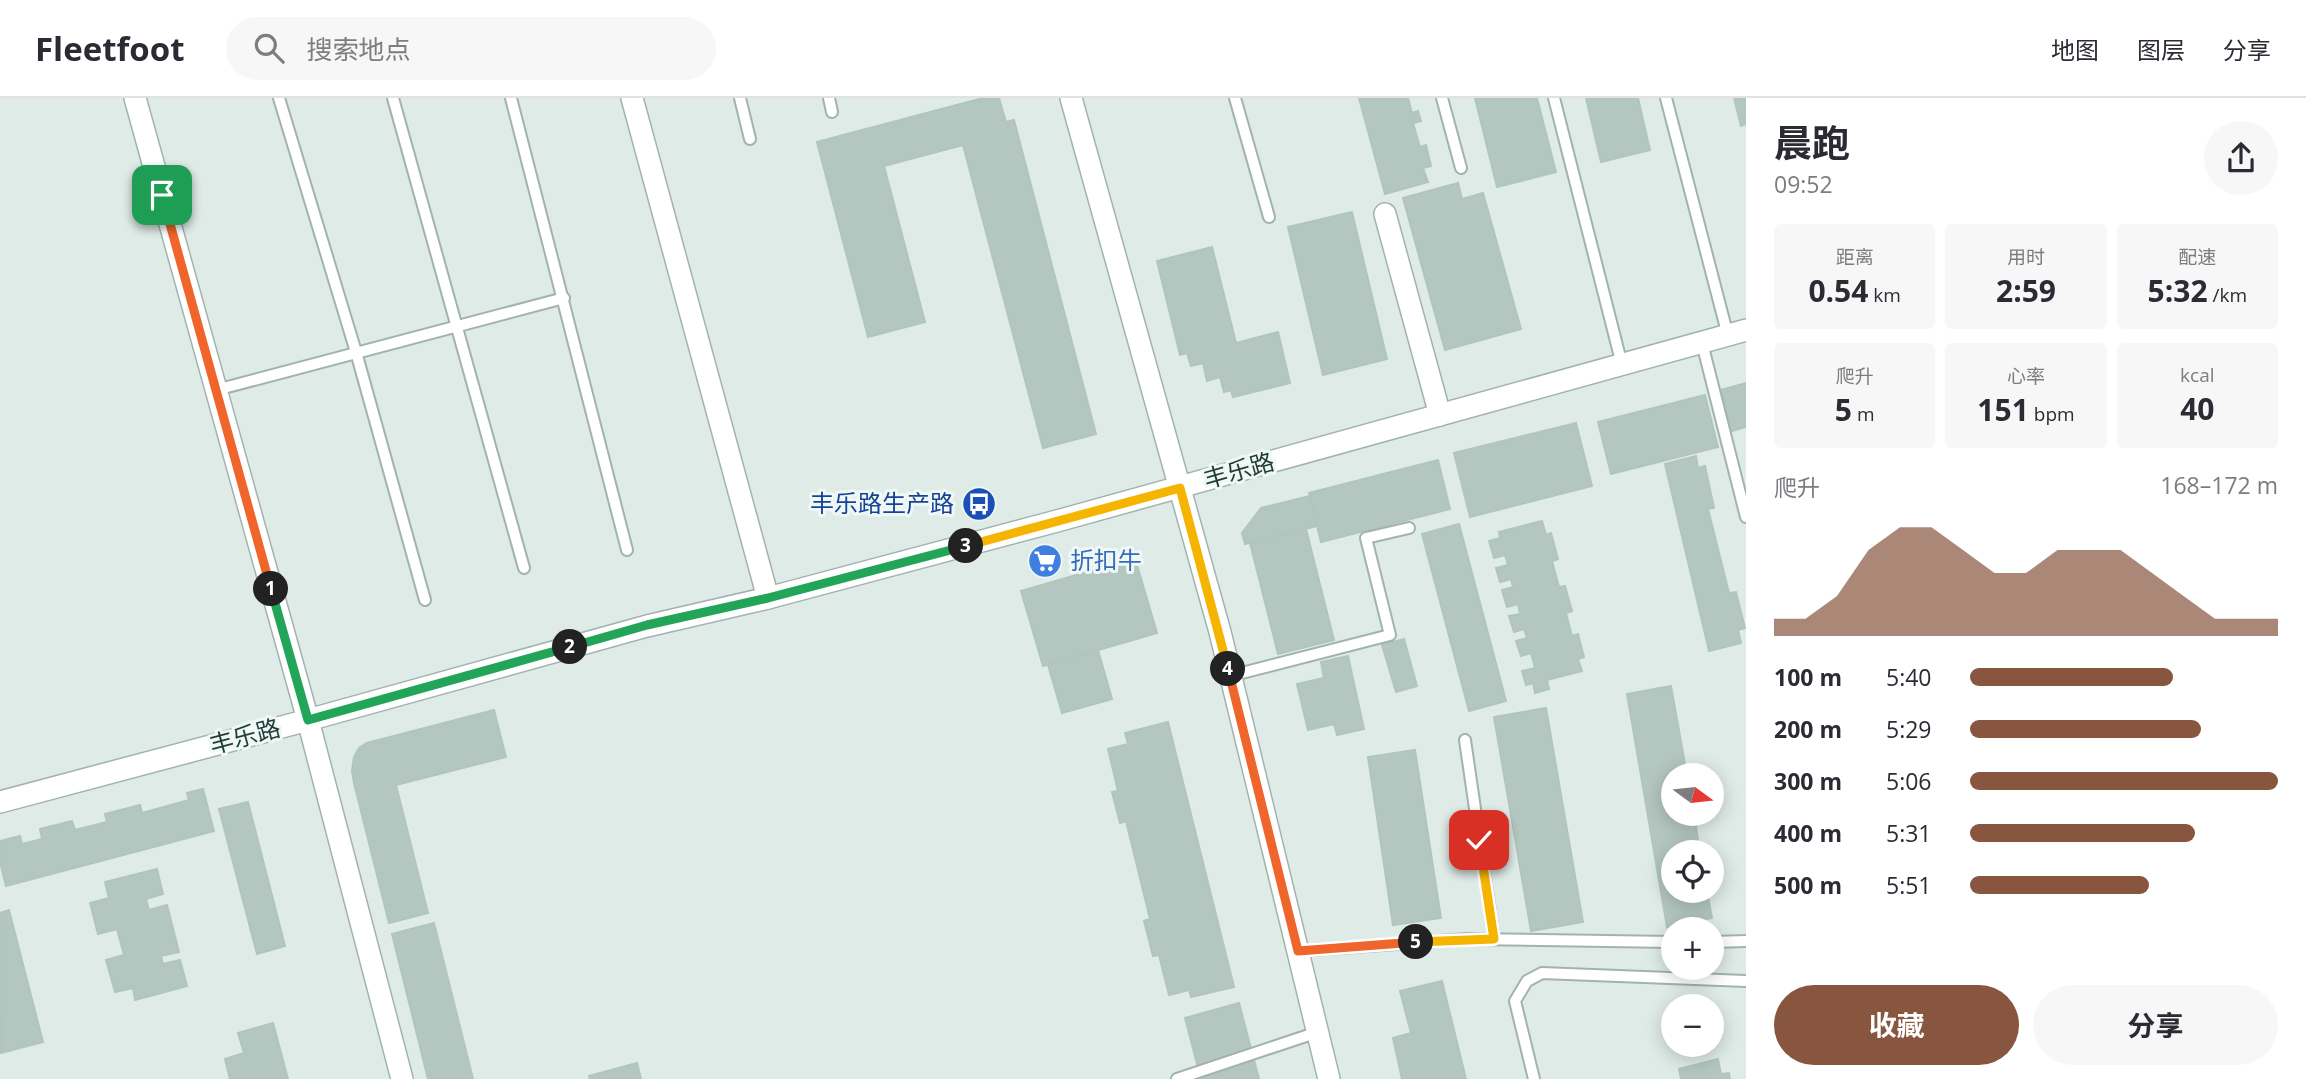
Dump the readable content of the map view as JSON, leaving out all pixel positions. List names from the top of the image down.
{
  "streets": {
    "street": ["丰乐路"]
  },
  "places": {
    "bus stop": ["丰乐路生产路"],
    "supermarket": ["折扣牛"]
  },
  "north": "right",
  "page": {
    "header": "Fleetfoot",
    "search": "搜索地点",
    "nav": ["地图", "图层", "分享"],
    "heading": ["晨跑", "09:52"],
    "stats": [
      ["距离", "0.54 km"],
      ["用时", "2:59"],
      ["配速", "5:32 /km"],
      ["爬升", "5 m"],
      ["心率", "151 bpm"],
      ["kcal", "40"]
    ],
    "chart": ["爬升", "168–172 m"],
    "pins": [
      "3",
      "1",
      "2",
      "4",
      "5"
    ],
    "list": [
      {
        "name": "100 m",
        "note": "5:40"
      },
      {
        "name": "200 m",
        "note": "5:29"
      },
      {
        "name": "300 m",
        "note": "5:06"
      },
      {
        "name": "400 m",
        "note": "5:31"
      },
      {
        "name": "500 m",
        "note": "5:51"
      }
    ],
    "map_buttons": ["+", "−"],
    "buttons": ["收藏", "分享"]
  }
}
